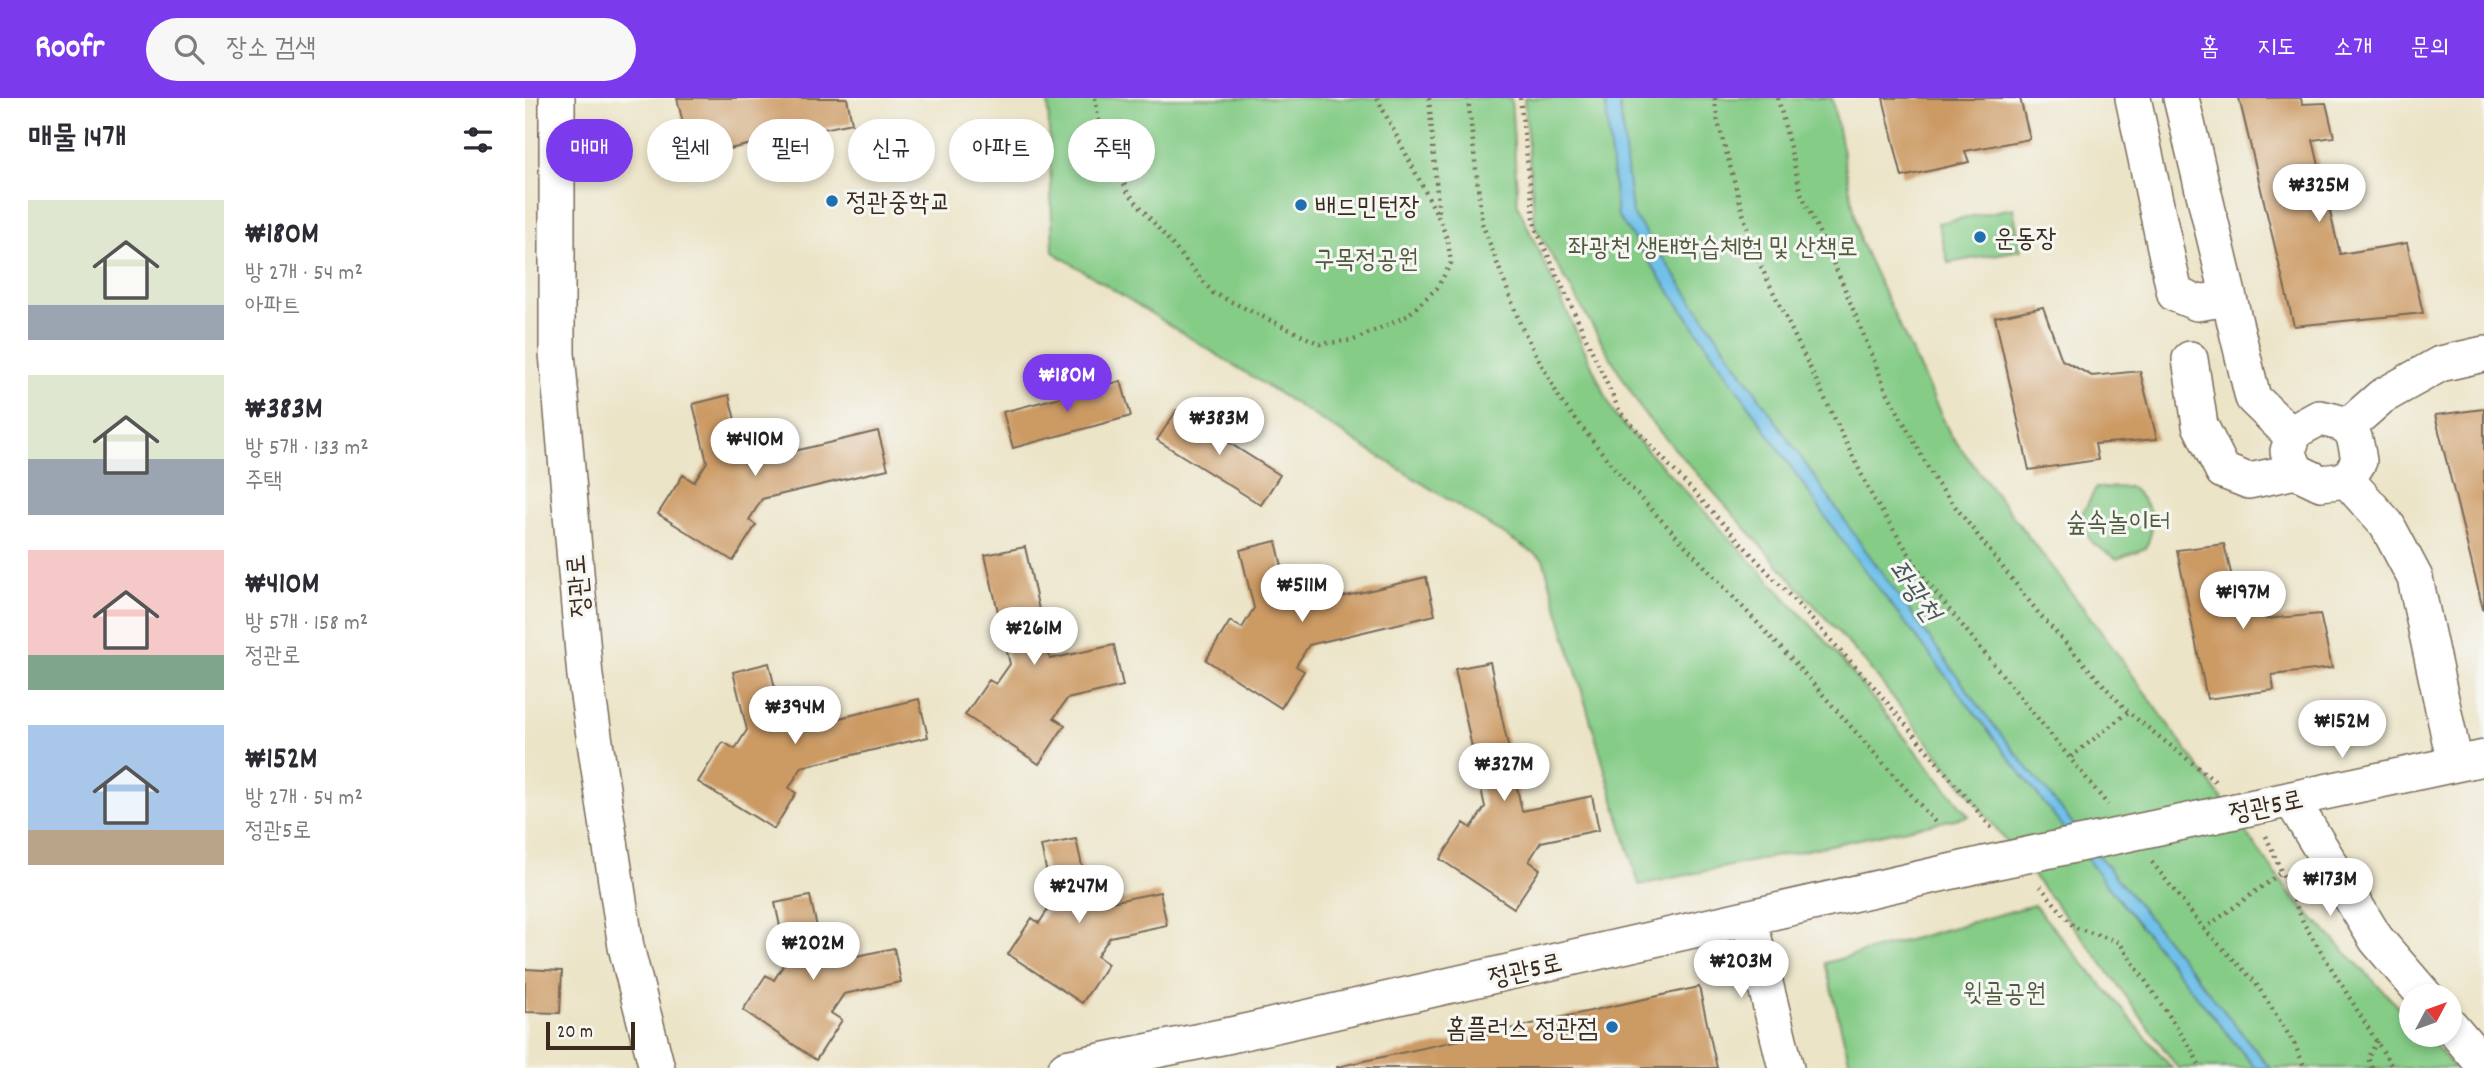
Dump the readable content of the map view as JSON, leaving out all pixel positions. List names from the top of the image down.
{
  "streets": {
    "street": ["정관로", "정관5로"]
  },
  "water": ["좌광천"],
  "parks": [
    "좌광천 생태학습체험 및 산책로",
    "구목정공원",
    "숲속놀이터",
    "윗골공원"
  ],
  "places": [
    "정관중학교",
    "배드민턴장",
    "운동장",
    "홈플러스 정관점"
  ],
  "scale_bar": "20 m",
  "north": "top right",
  "page": {
    "header": "Roofr",
    "search": "장소 검색",
    "nav": [
      "홈",
      "지도",
      "소개",
      "문의"
    ],
    "heading": "매물 14개",
    "chip": [
      "매매",
      "월세",
      "필터",
      "신규",
      "아파트",
      "주택"
    ],
    "price": [
      "₩325M",
      "₩180M",
      "₩383M",
      "₩410M",
      "₩511M",
      "₩197M",
      "₩261M",
      "₩394M",
      "₩152M",
      "₩327M",
      "₩173M",
      "₩247M",
      "₩202M",
      "₩203M"
    ],
    "list": [
      {
        "name": "₩180M",
        "note": "방 2개 · 54 m² · 아파트"
      },
      {
        "name": "₩383M",
        "note": "방 5개 · 133 m² · 주택"
      },
      {
        "name": "₩410M",
        "note": "방 5개 · 158 m² · 정관로"
      },
      {
        "name": "₩152M",
        "note": "방 2개 · 54 m² · 정관5로"
      }
    ],
    "scale": "20 m"
  }
}
